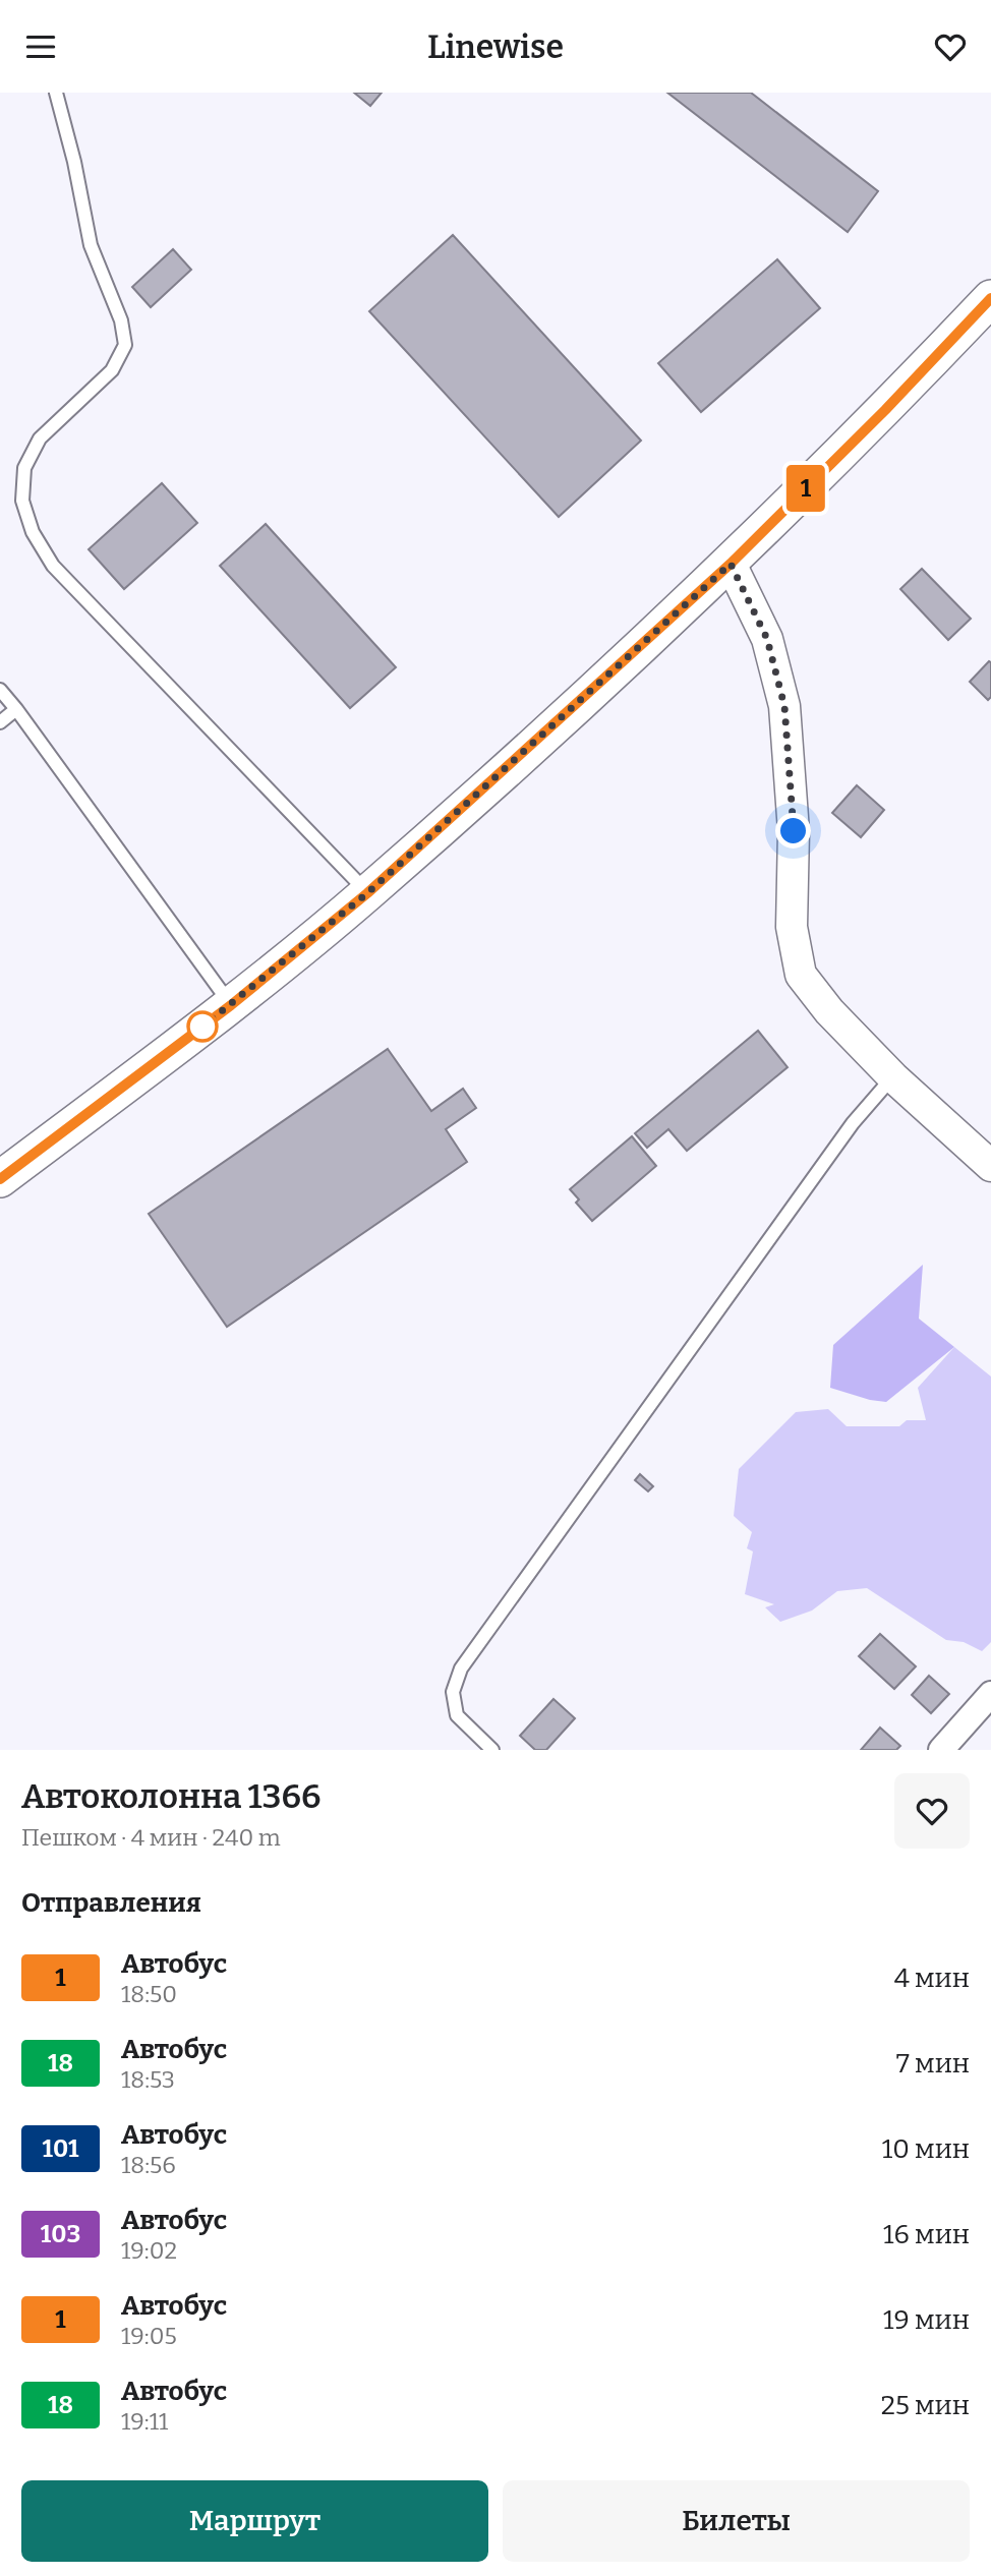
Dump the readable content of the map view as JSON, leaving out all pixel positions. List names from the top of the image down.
{
  "lines": ["bus line 1"],
  "page": {
    "header": "Linewise",
    "on_map": "1",
    "heading": [
      ["Автоколонна 1366", "Пешком · 4 мин · 240 m"],
      "Отправления"
    ],
    "list": [
      {
        "mark": "1",
        "name": "Автобус",
        "note": "18:50",
        "value": "4 мин"
      },
      {
        "mark": "18",
        "name": "Автобус",
        "note": "18:53",
        "value": "7 мин"
      },
      {
        "mark": "101",
        "name": "Автобус",
        "note": "18:56",
        "value": "10 мин"
      },
      {
        "mark": "103",
        "name": "Автобус",
        "note": "19:02",
        "value": "16 мин"
      },
      {
        "mark": "1",
        "name": "Автобус",
        "note": "19:05",
        "value": "19 мин"
      },
      {
        "mark": "18",
        "name": "Автобус",
        "note": "19:11",
        "value": "25 мин"
      }
    ],
    "buttons": ["Маршрут", "Билеты"]
  }
}
